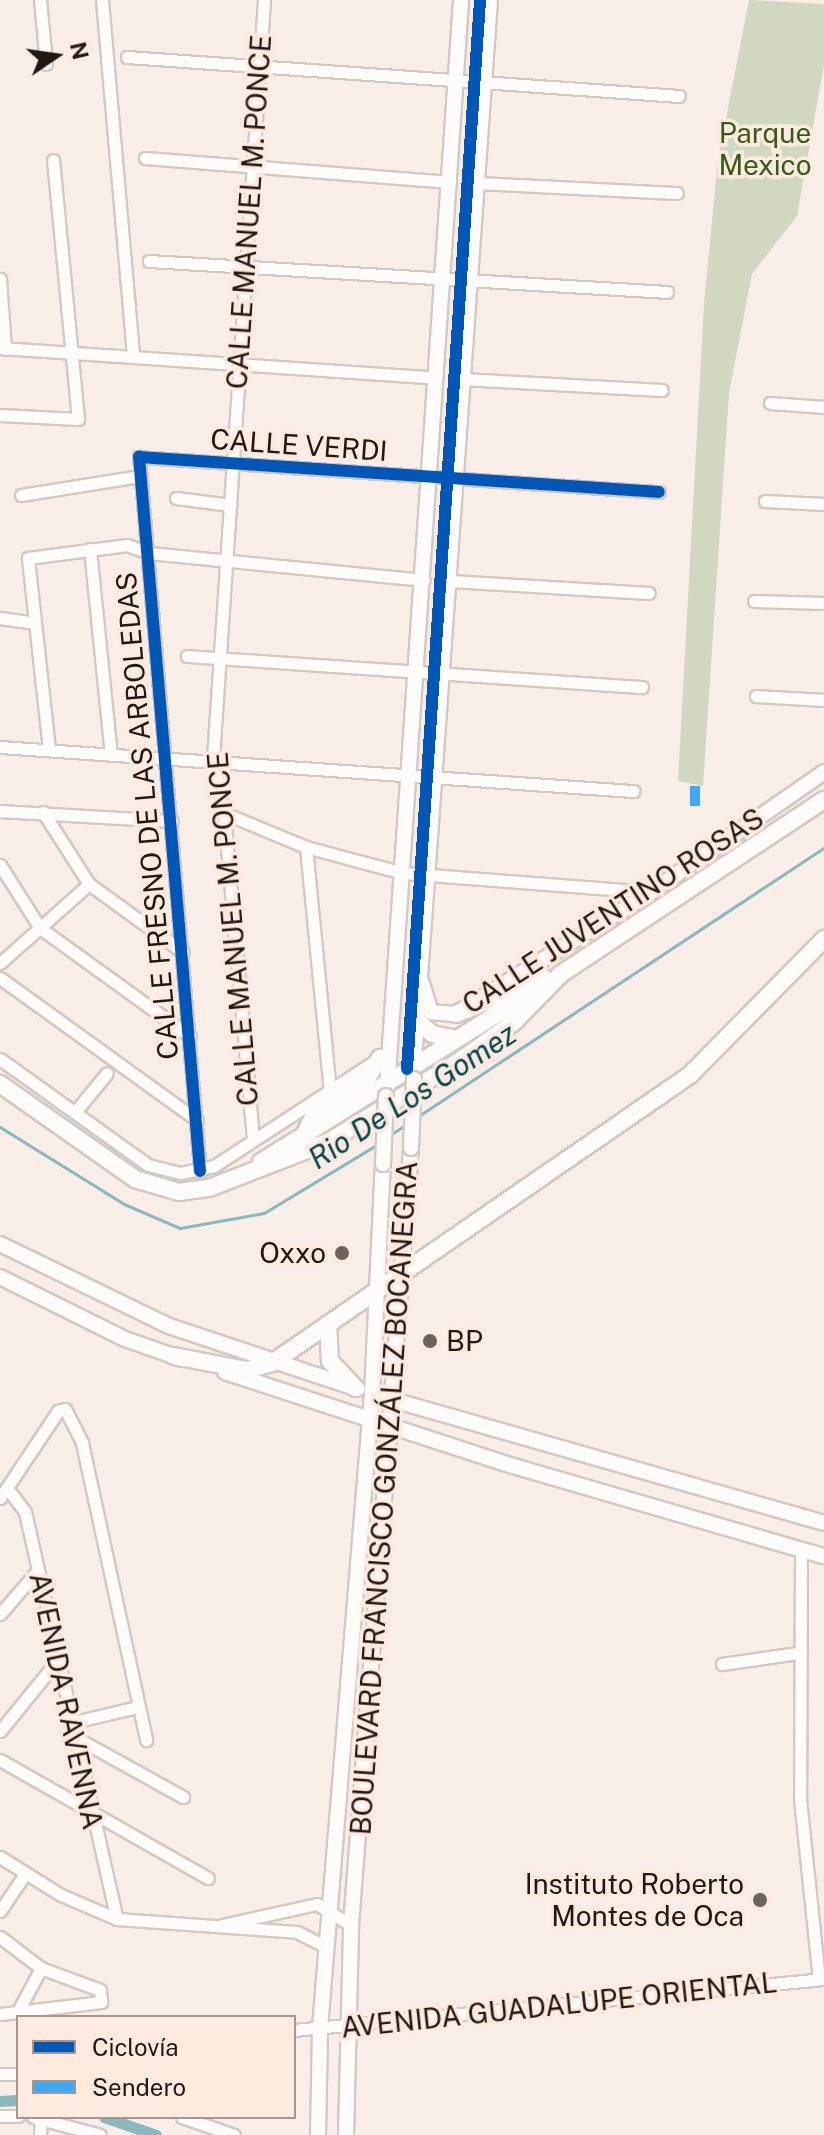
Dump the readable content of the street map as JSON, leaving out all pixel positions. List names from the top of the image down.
{
  "streets": {
    "main road": ["CALLE JUVENTINO ROSAS", "BOULEVARD FRANCISCO GONZÁLEZ BOCANEGRA"],
    "street": [
      "CALLE MANUEL M. PONCE",
      "CALLE VERDI",
      "CALLE FRESNO DE LAS ARBOLEDAS",
      "AVENIDA RAVENNA",
      "AVENIDA GUADALUPE ORIENTAL"
    ]
  },
  "crossings": [
    ["CALLE MANUEL M. PONCE", "CALLE VERDI"],
    ["CALLE VERDI", "CALLE FRESNO DE LAS ARBOLEDAS"],
    ["CALLE VERDI", "BOULEVARD FRANCISCO GONZÁLEZ BOCANEGRA"],
    ["CALLE JUVENTINO ROSAS", "BOULEVARD FRANCISCO GONZÁLEZ BOCANEGRA"],
    ["BOULEVARD FRANCISCO GONZÁLEZ BOCANEGRA", "AVENIDA GUADALUPE ORIENTAL"]
  ],
  "water": ["Rio De Los Gomez"],
  "parks": ["Parque Mexico"],
  "places": ["Oxxo", "BP", "Instituto Roberto Montes de Oca"],
  "legend": ["Ciclovía", "Sendero"],
  "north": "right"
}
